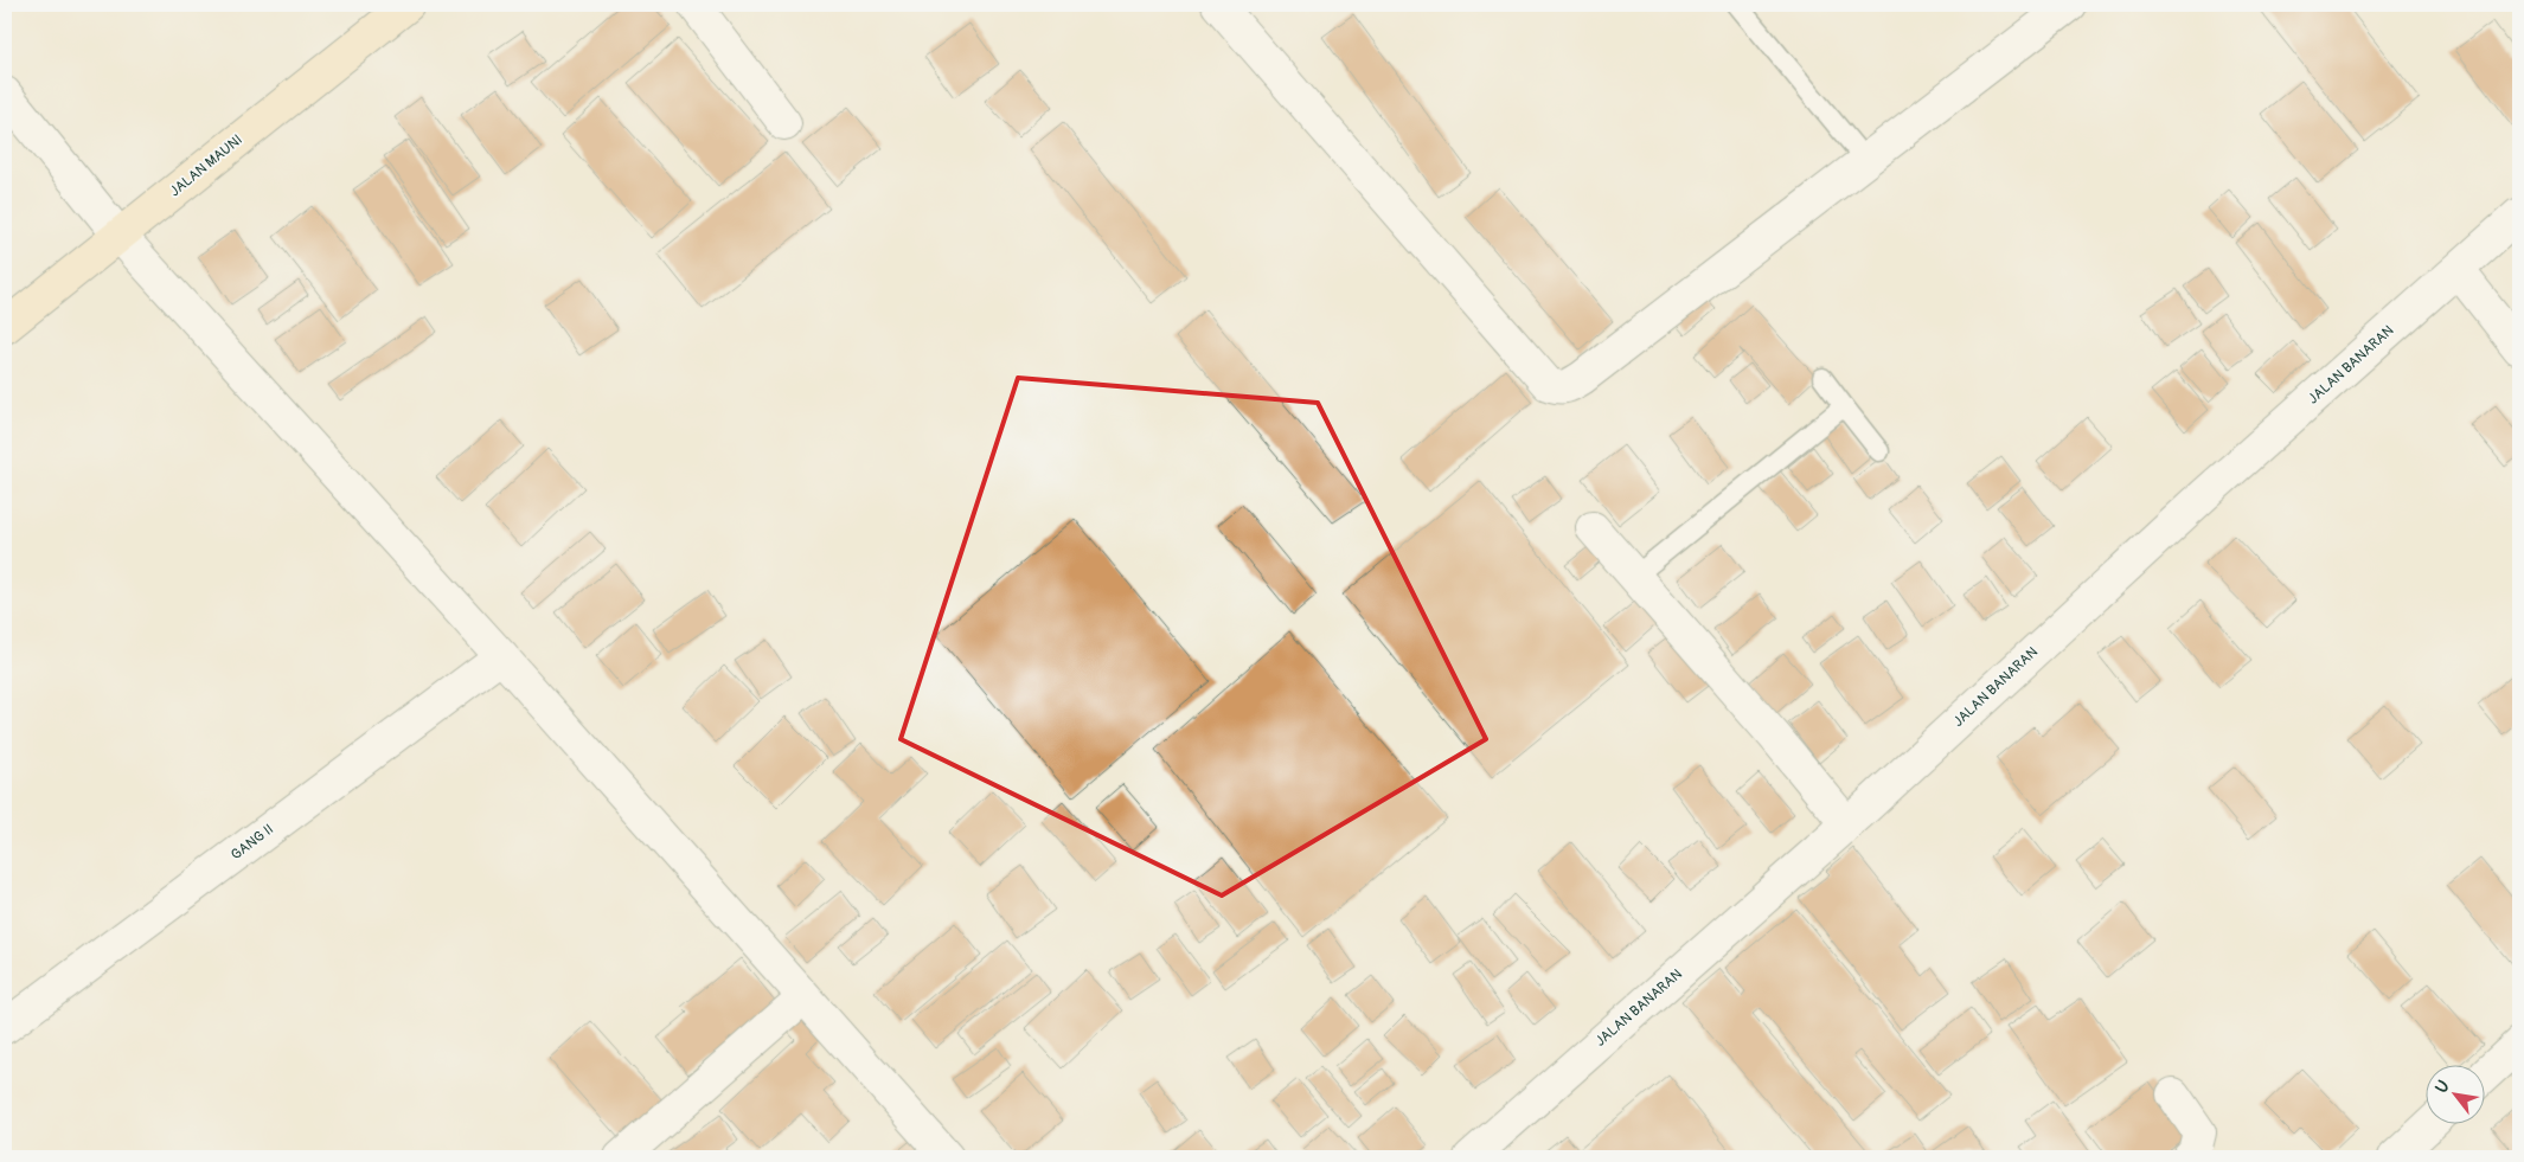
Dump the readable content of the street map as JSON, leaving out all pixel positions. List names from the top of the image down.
{
  "streets": {
    "main road": ["JALAN MAUNI"],
    "street": ["JALAN BANARAN", "GANG II"]
  },
  "north": "top left"
}
